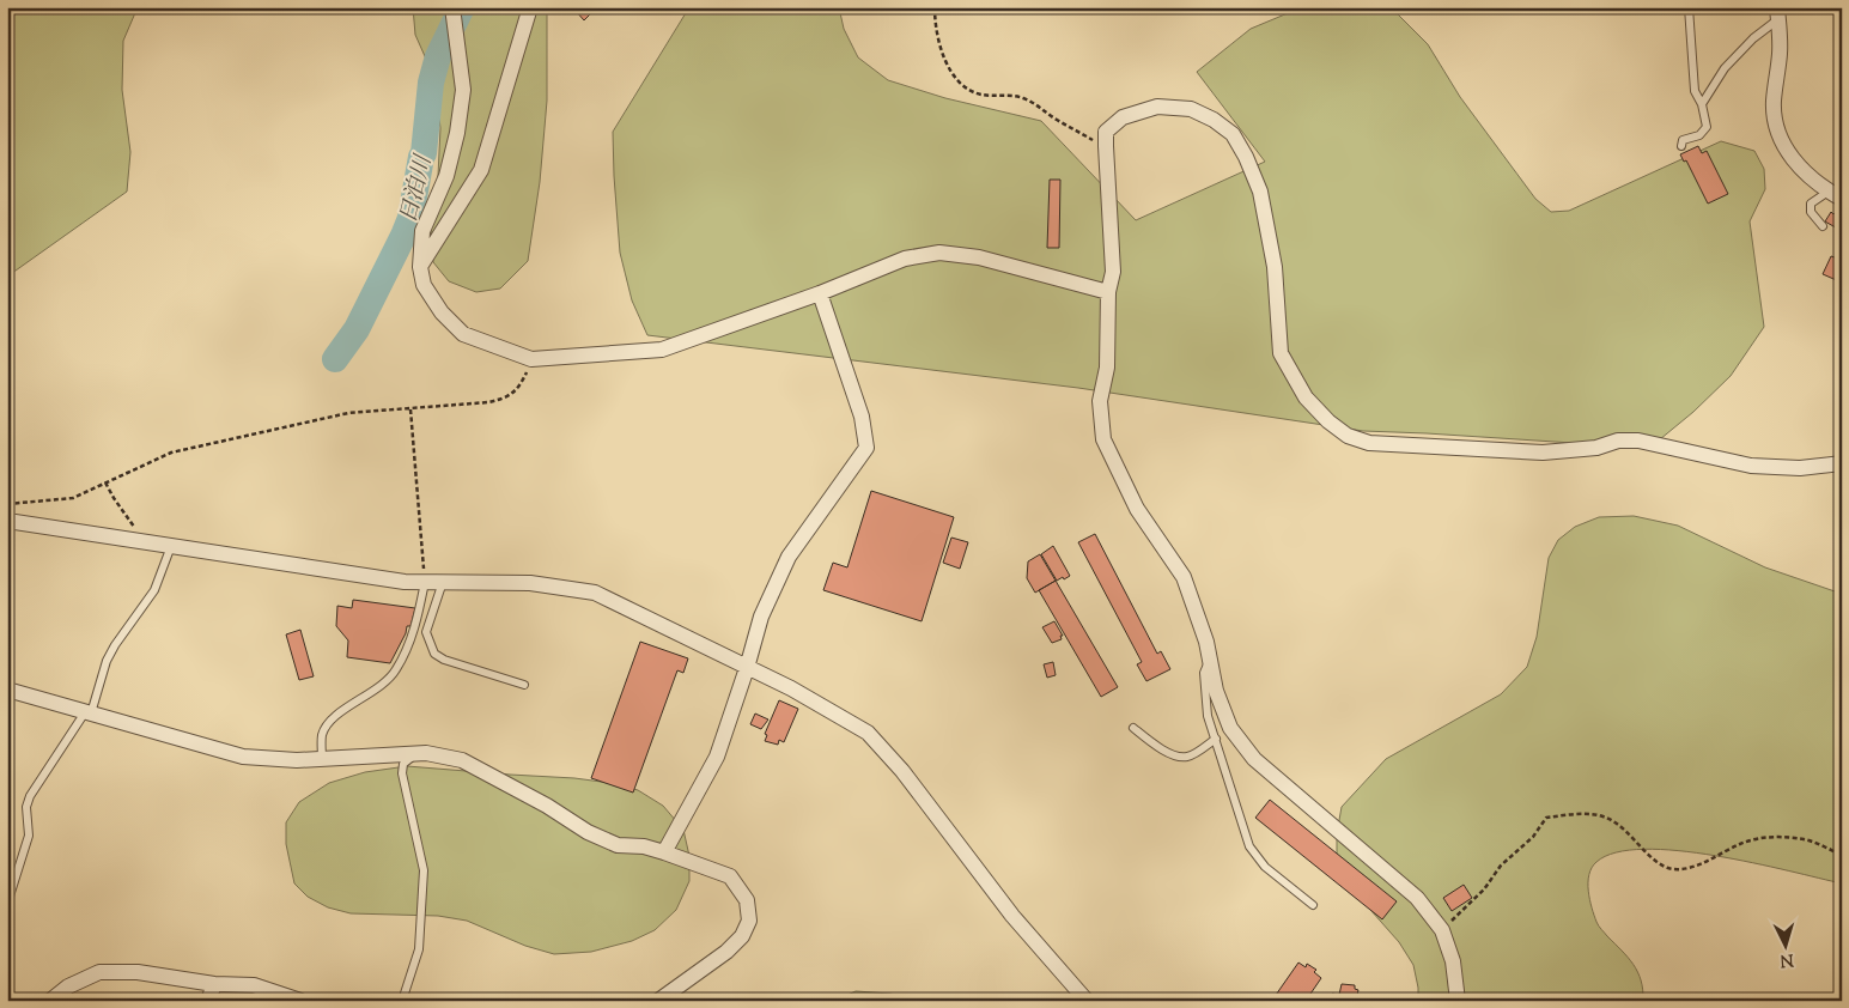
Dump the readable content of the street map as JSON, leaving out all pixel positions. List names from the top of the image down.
{
  "water": ["日泊川"],
  "north": "bottom"
}
